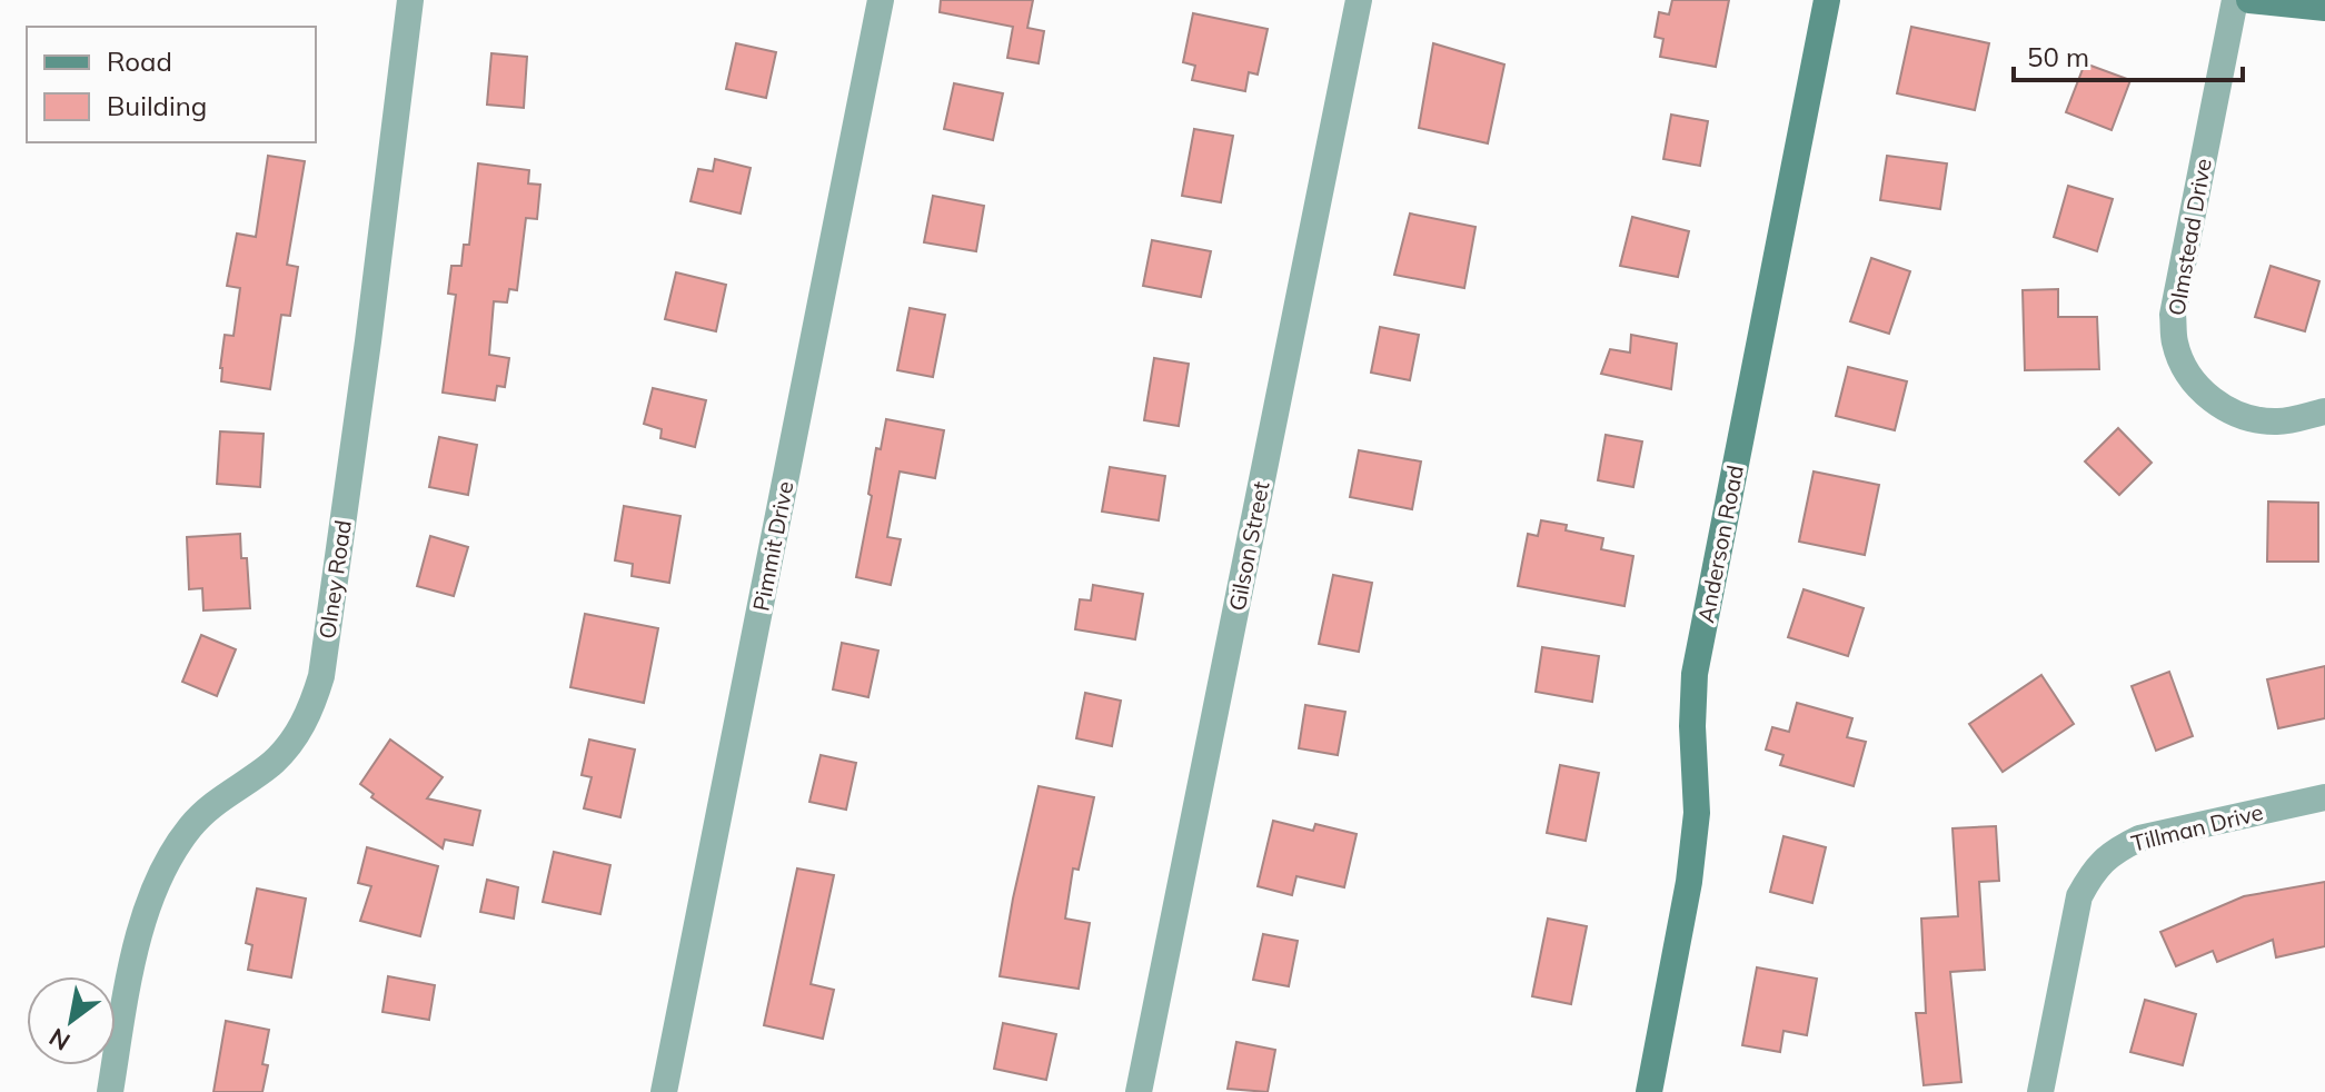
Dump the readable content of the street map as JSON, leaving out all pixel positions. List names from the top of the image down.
{
  "streets": {
    "street": [
      "Olmstead Drive",
      "Anderson Road",
      "Pimmit Drive",
      "Gilson Street",
      "Olney Road",
      "Tillman Drive"
    ]
  },
  "legend": ["Road", "Building"],
  "scale_bar": "50 m",
  "north": "bottom left"
}
